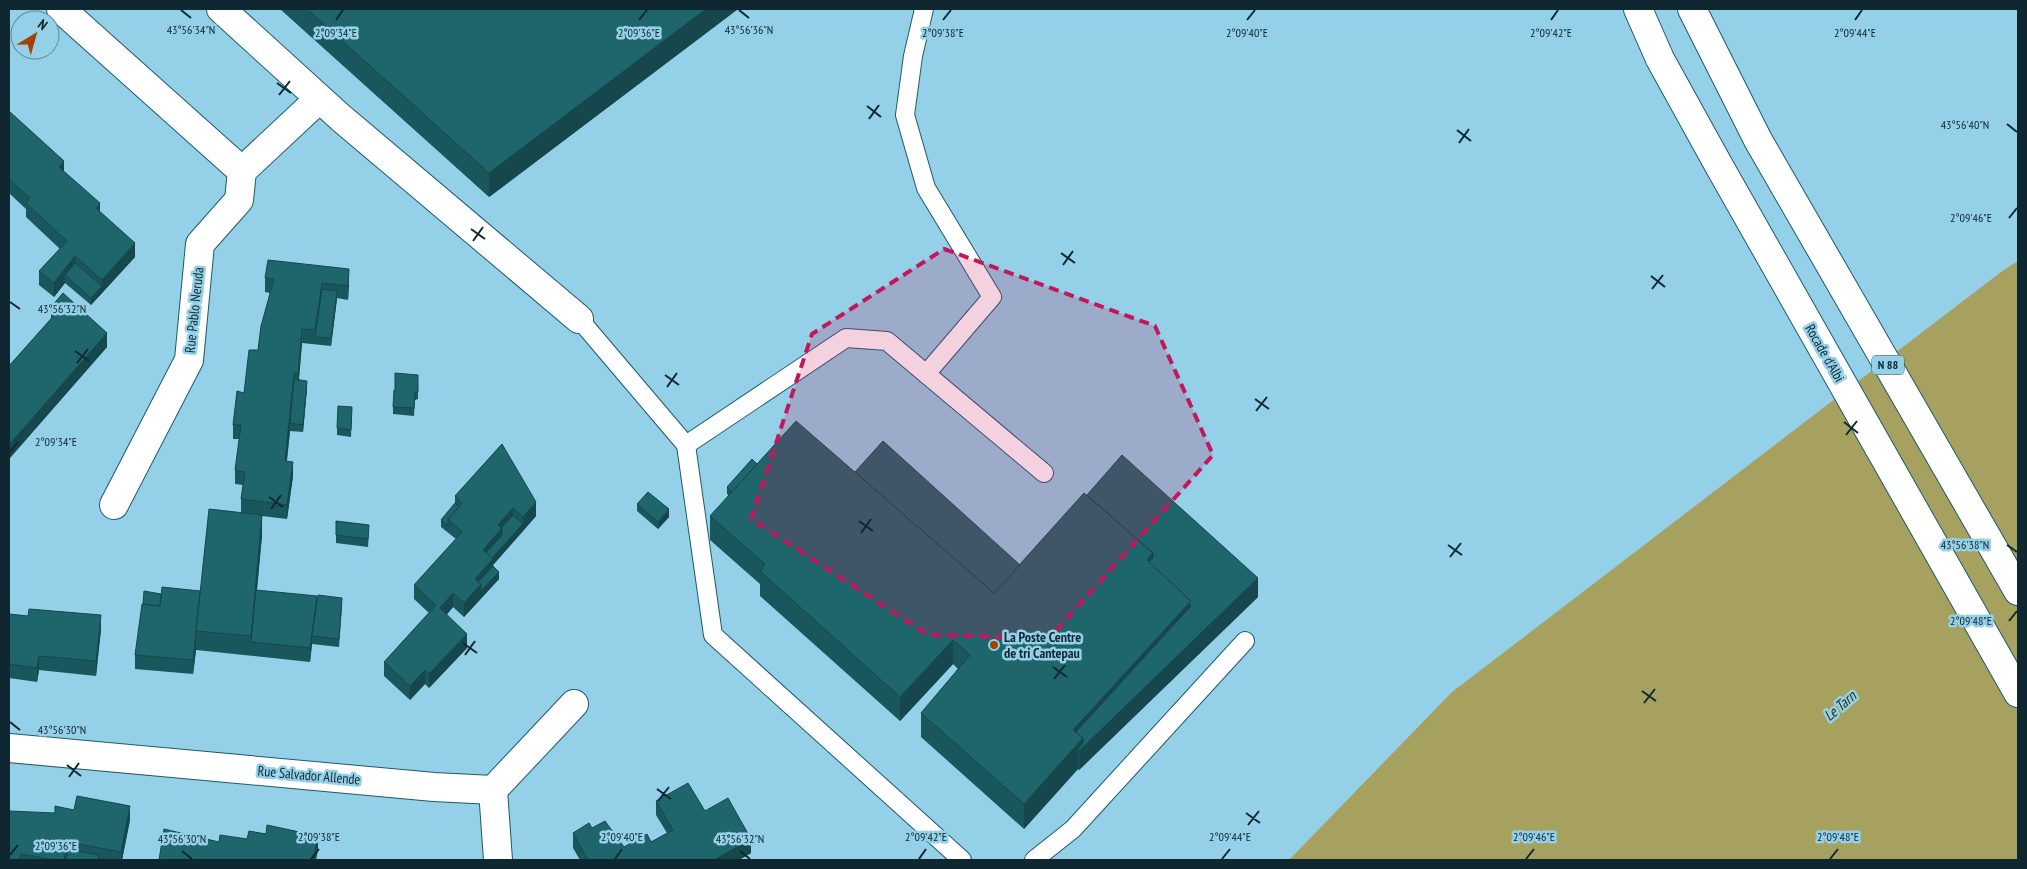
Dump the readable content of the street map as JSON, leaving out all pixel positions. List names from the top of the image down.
{
  "streets": {
    "main road": [
      "Rue Pablo Neruda",
      "Rocade d'Albi",
      "N 88",
      "Rue Salvador Allende"
    ]
  },
  "water": ["Le Tarn"],
  "places": ["La Poste Centre de tri Cantepau"],
  "north": "top right",
  "coordinates": [
    "43°56'34\"N",
    "43°56'36\"N",
    "2°09'34\"E",
    "2°09'36\"E",
    "2°09'38\"E",
    "2°09'40\"E",
    "2°09'42\"E",
    "2°09'44\"E",
    "43°56'40\"N",
    "2°09'46\"E",
    "43°56'32\"N",
    "43°56'38\"N",
    "2°09'48\"E",
    "43°56'30\"N"
  ]
}
